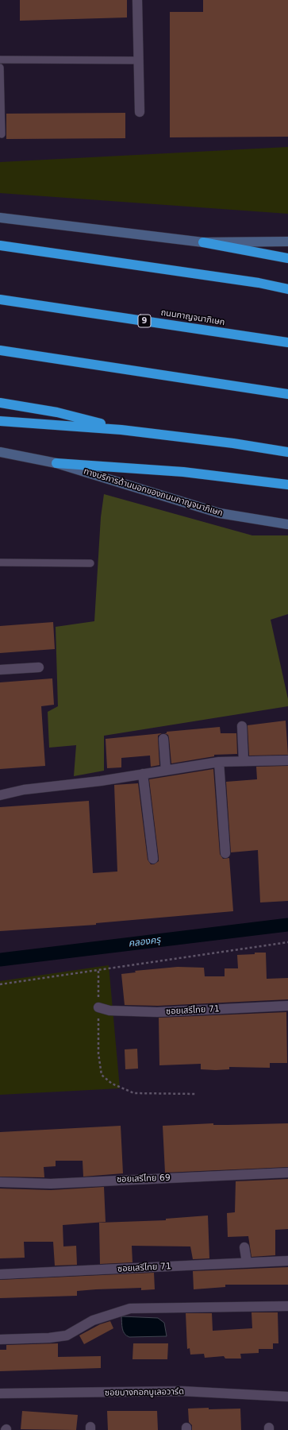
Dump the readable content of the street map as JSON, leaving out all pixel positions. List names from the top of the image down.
{
  "streets": {
    "highway": ["ถนนกาญจนาภิเษก", "9"],
    "main road": ["ทางบริการด้านนอกของถนนกาญจนาภิเษก"],
    "street": ["ซอยเสรีไทย 71", "ซอยเสรีไทย 69", "ซอยบางกอกบูเลอวาร์ด"]
  },
  "water": ["คลองครุ"]
}
